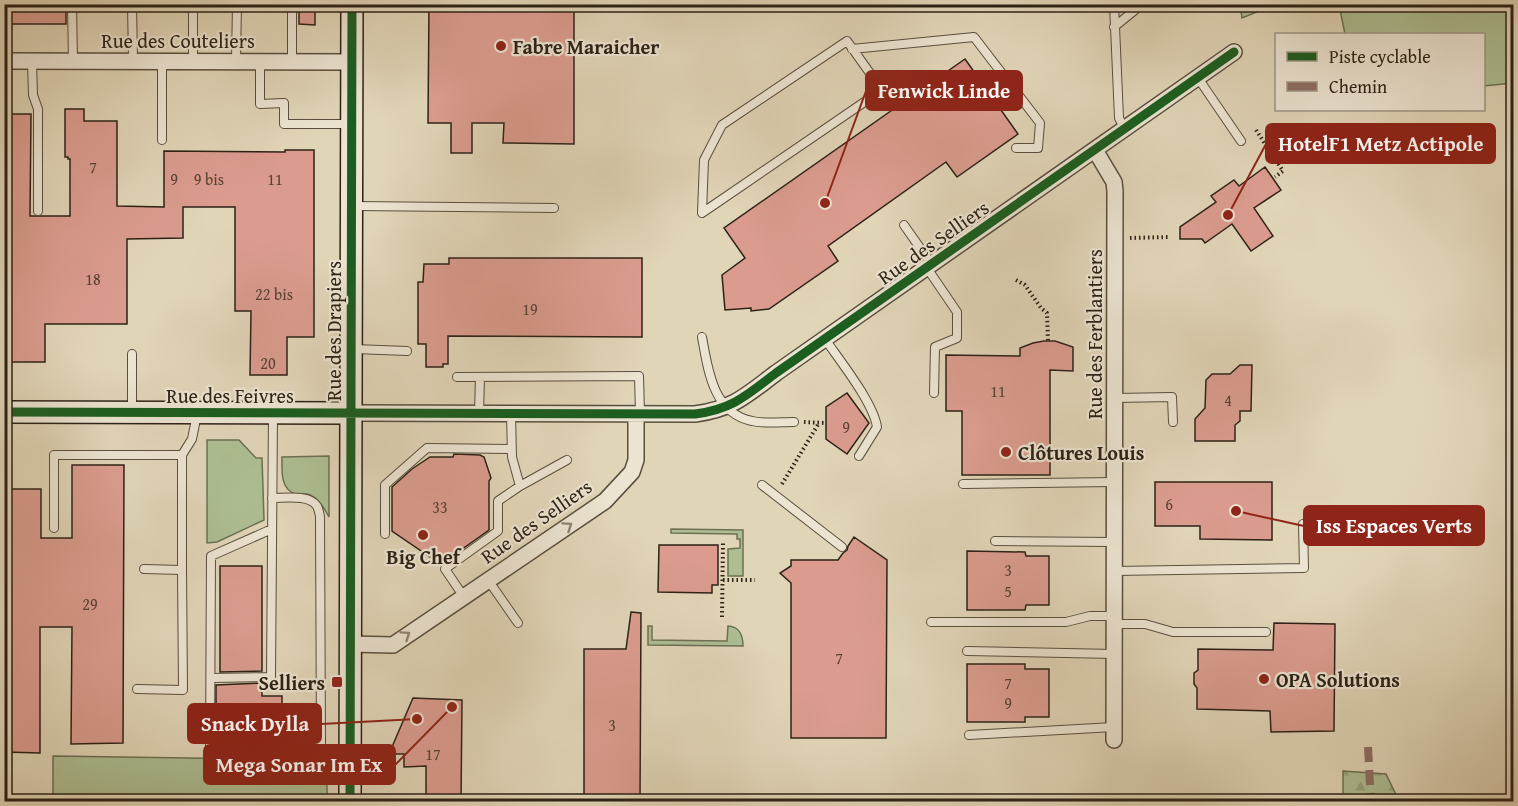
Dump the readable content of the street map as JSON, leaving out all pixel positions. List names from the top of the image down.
{
  "streets": {
    "street": [
      "Rue des Couteliers",
      "Rue des Selliers",
      "Rue des Drapiers",
      "Rue des Ferblantiers",
      "Rue des Feivres"
    ]
  },
  "crossings": [
    ["Rue des Couteliers", "Rue des Drapiers"],
    ["Rue des Selliers", "Rue des Drapiers"],
    ["Rue des Selliers", "Rue des Ferblantiers"],
    ["Rue des Selliers", "Rue des Feivres"],
    ["Rue des Drapiers", "Rue des Feivres"]
  ],
  "places": {
    "other": [
      "Fabre Maraicher",
      "Fenwick Linde",
      "HotelF1 Metz Actipole",
      "Clôtures Louis",
      "Iss Espaces Verts",
      "Big Chef",
      "OPA Solutions",
      "Mega Sonar Im Ex",
      "Snack Dylla"
    ],
    "transit": ["Selliers"]
  },
  "house_numbers": [
    "7",
    "9",
    "9 bis",
    "11",
    "18",
    "22 bis",
    "19",
    "20",
    "11",
    "4",
    "9",
    "6",
    "33",
    "3",
    "5",
    "29",
    "7",
    "7",
    "9",
    "3",
    "17"
  ],
  "legend": ["Piste cyclable", "Chemin"]
}
